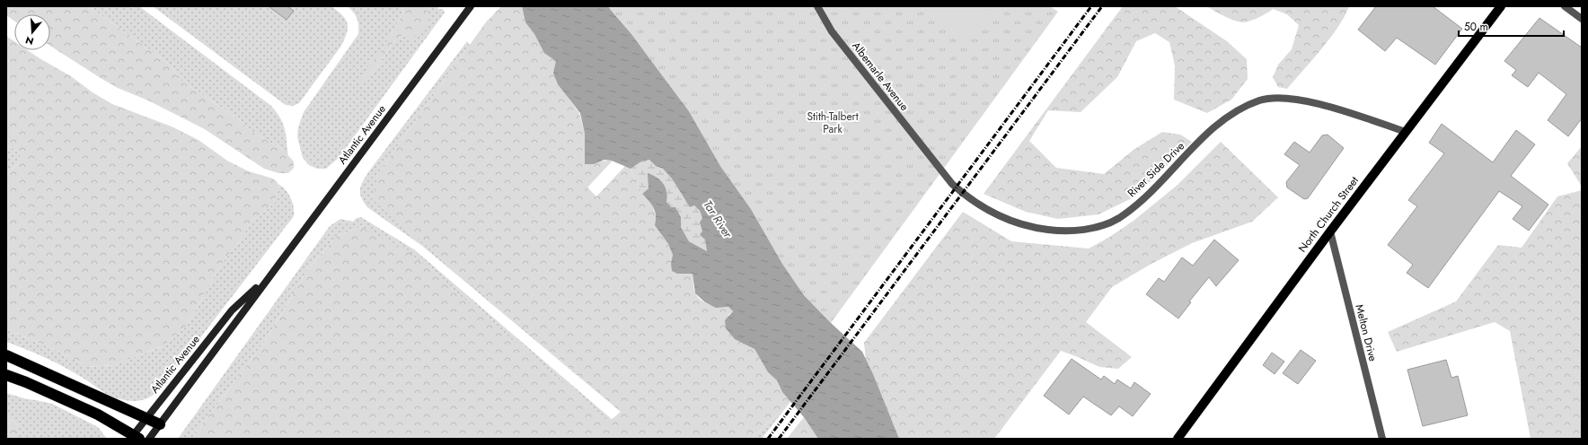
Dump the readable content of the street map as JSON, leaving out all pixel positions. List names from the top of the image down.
{
  "streets": {
    "main road": ["Atlantic Avenue", "North Church Street"],
    "street": ["Albemarle Avenue", "River Side Drive", "Melton Drive"]
  },
  "crossings": [
    ["Albemarle Avenue", "River Side Drive"],
    ["River Side Drive", "North Church Street"],
    ["North Church Street", "Melton Drive"]
  ],
  "water": ["Tar River"],
  "parks": ["Stith-Talbert Park"],
  "scale_bar": "50 m",
  "north": "bottom"
}
